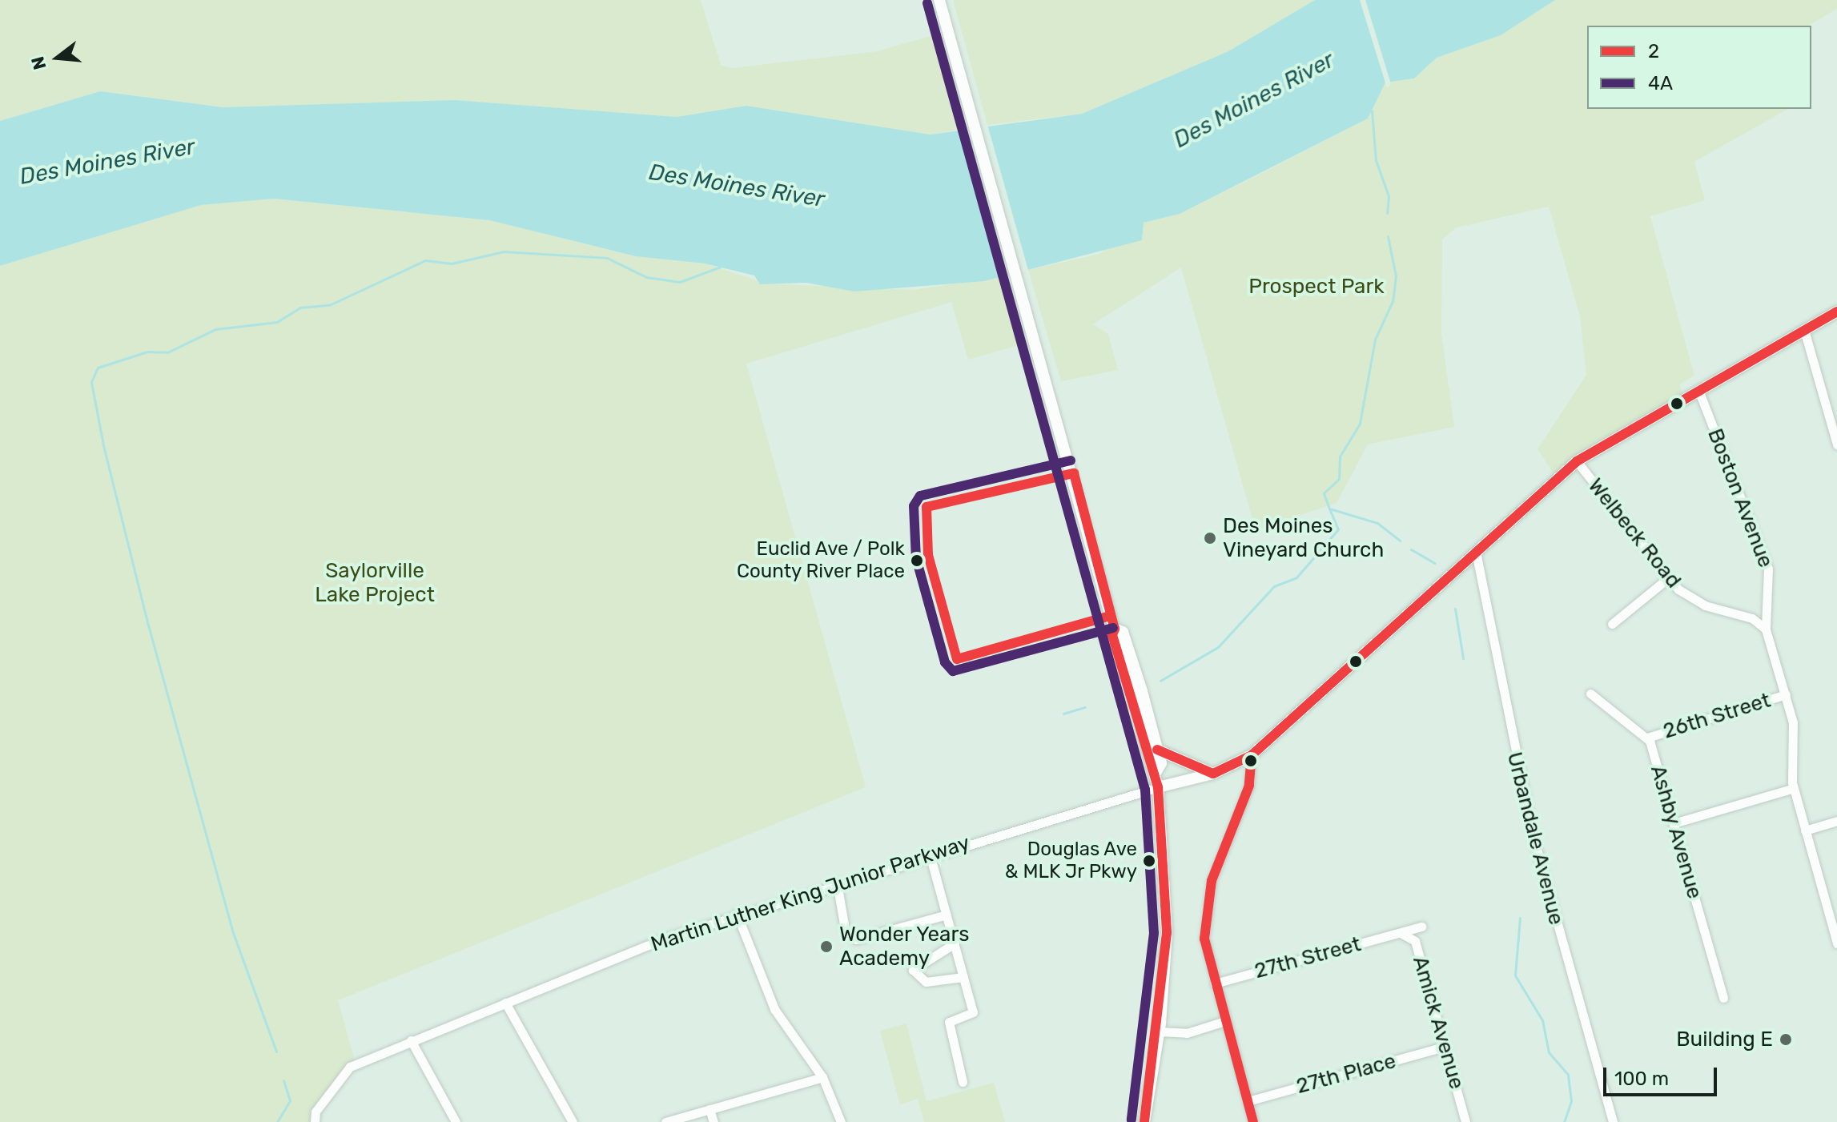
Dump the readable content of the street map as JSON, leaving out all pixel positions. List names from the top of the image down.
{
  "streets": {
    "main road": ["Martin Luther King Junior Parkway"],
    "street": [
      "Boston Avenue",
      "Welbeck Road",
      "26th Street",
      "Ashby Avenue",
      "Urbandale Avenue",
      "27th Street",
      "Amick Avenue",
      "27th Place"
    ]
  },
  "crossings": [
    ["Boston Avenue", "Welbeck Road"],
    ["Boston Avenue", "26th Street"],
    ["Boston Avenue", "Martin Luther King Junior Parkway"],
    ["Welbeck Road", "Martin Luther King Junior Parkway"],
    ["26th Street", "Ashby Avenue"],
    ["Urbandale Avenue", "Martin Luther King Junior Parkway"],
    ["27th Street", "Amick Avenue"],
    ["Amick Avenue", "27th Place"]
  ],
  "water": ["Des Moines River"],
  "parks": ["Prospect Park", "Saylorville Lake Project"],
  "places": [
    "Des Moines Vineyard Church",
    "Euclid Ave / Polk County River Place",
    "Douglas Ave & MLK Jr Pkwy",
    "Wonder Years Academy",
    "Building E"
  ],
  "lines": ["transit line 4A", "transit line 2"],
  "legend": ["2", "4A"],
  "scale_bar": "100 m",
  "north": "left"
}
